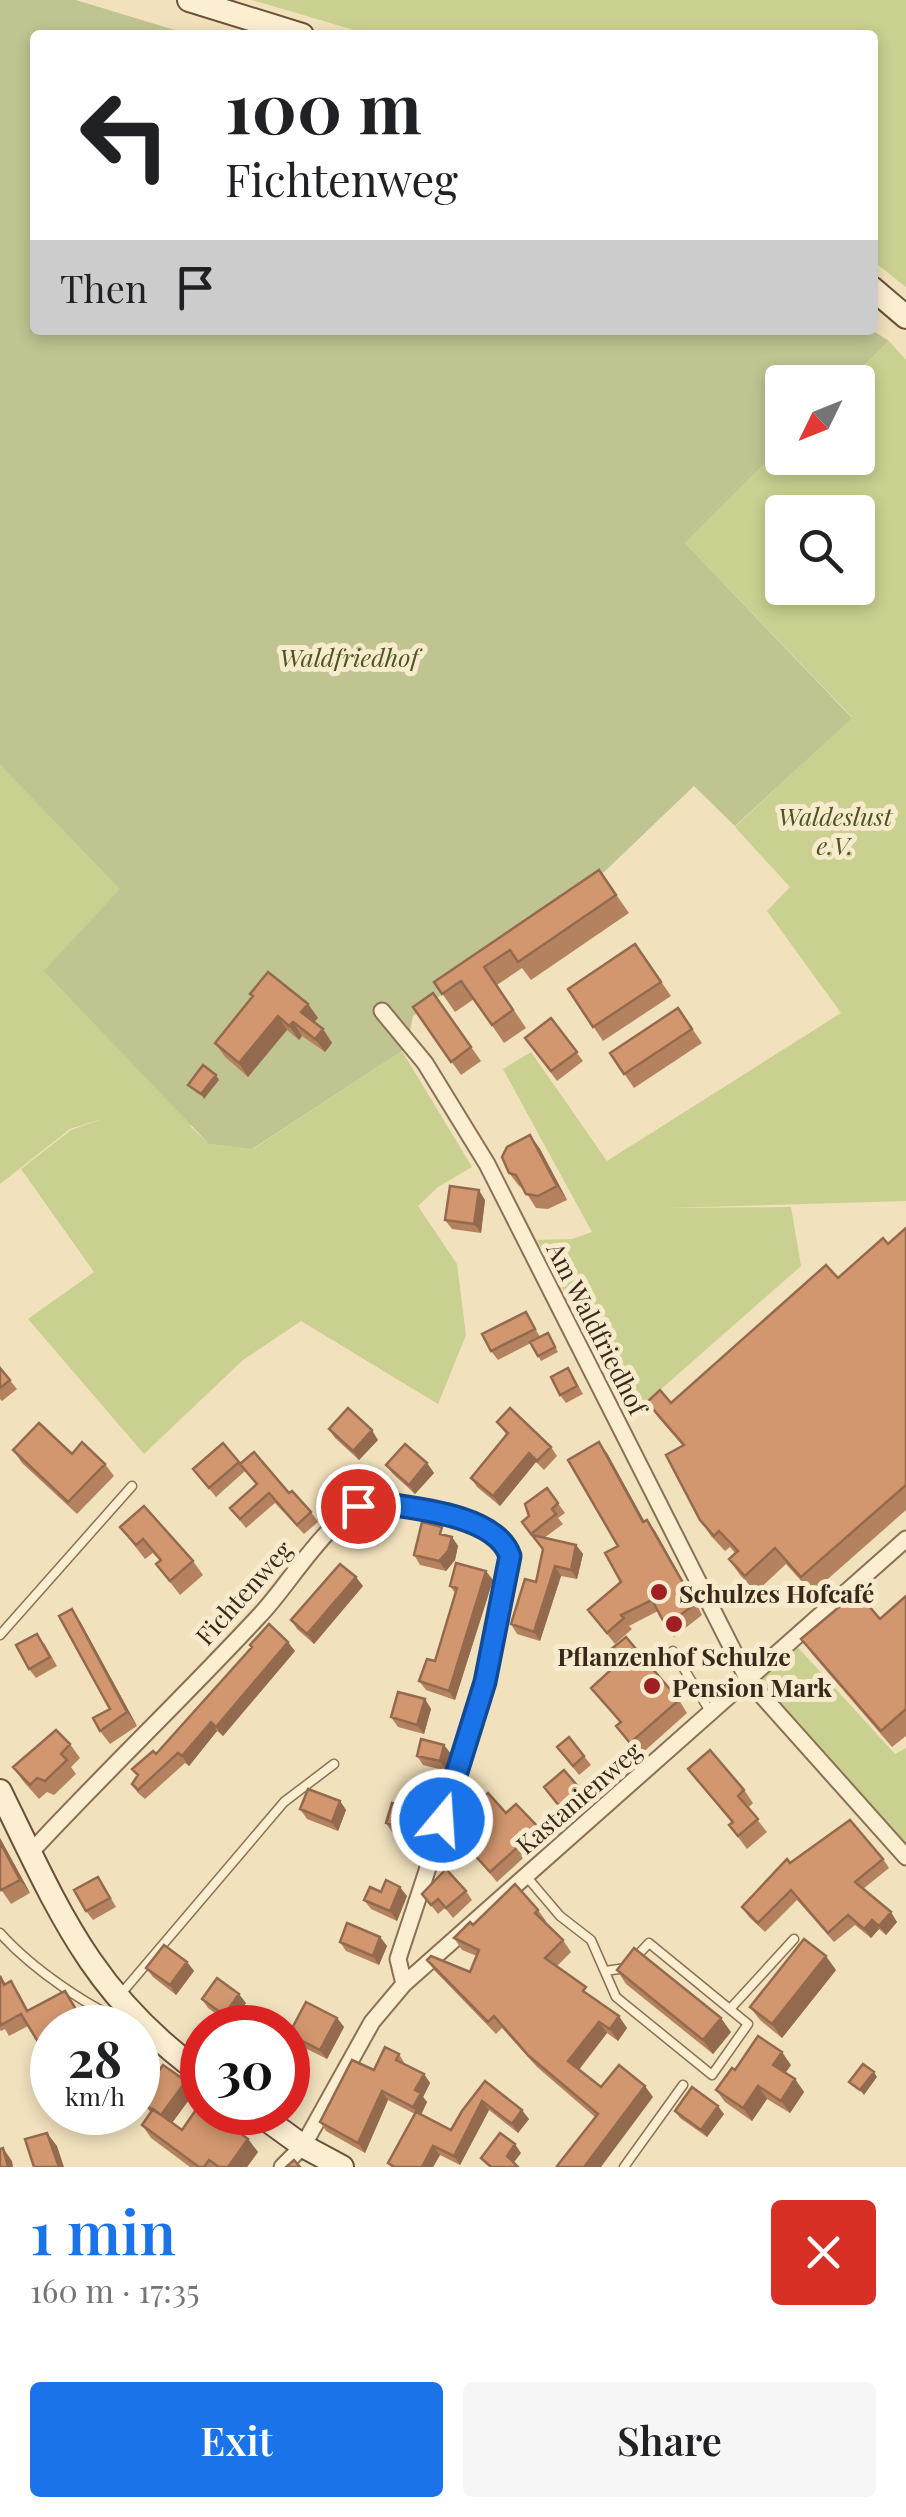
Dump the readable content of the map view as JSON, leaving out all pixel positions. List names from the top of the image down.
{
  "streets": {
    "street": ["Am Waldfriedhof", "Fichtenweg", "Kastanienweg"]
  },
  "crossings": [
    ["Am Waldfriedhof", "Kastanienweg"],
    ["Fichtenweg", "Kastanienweg"]
  ],
  "parks": ["Waldfriedhof", "Waldeslust e.V."],
  "places": ["Schulzes Hofcafé", "Pflanzenhof Schulze", "Pension Mark"],
  "north": "bottom left",
  "page": {
    "turn": ["100 m", "Fichtenweg"],
    "then": "Then",
    "speed": "28 km/h",
    "limit": "30",
    "heading": ["1 min", "160 m · 17:35"],
    "buttons": ["Exit", "Share"]
  }
}
